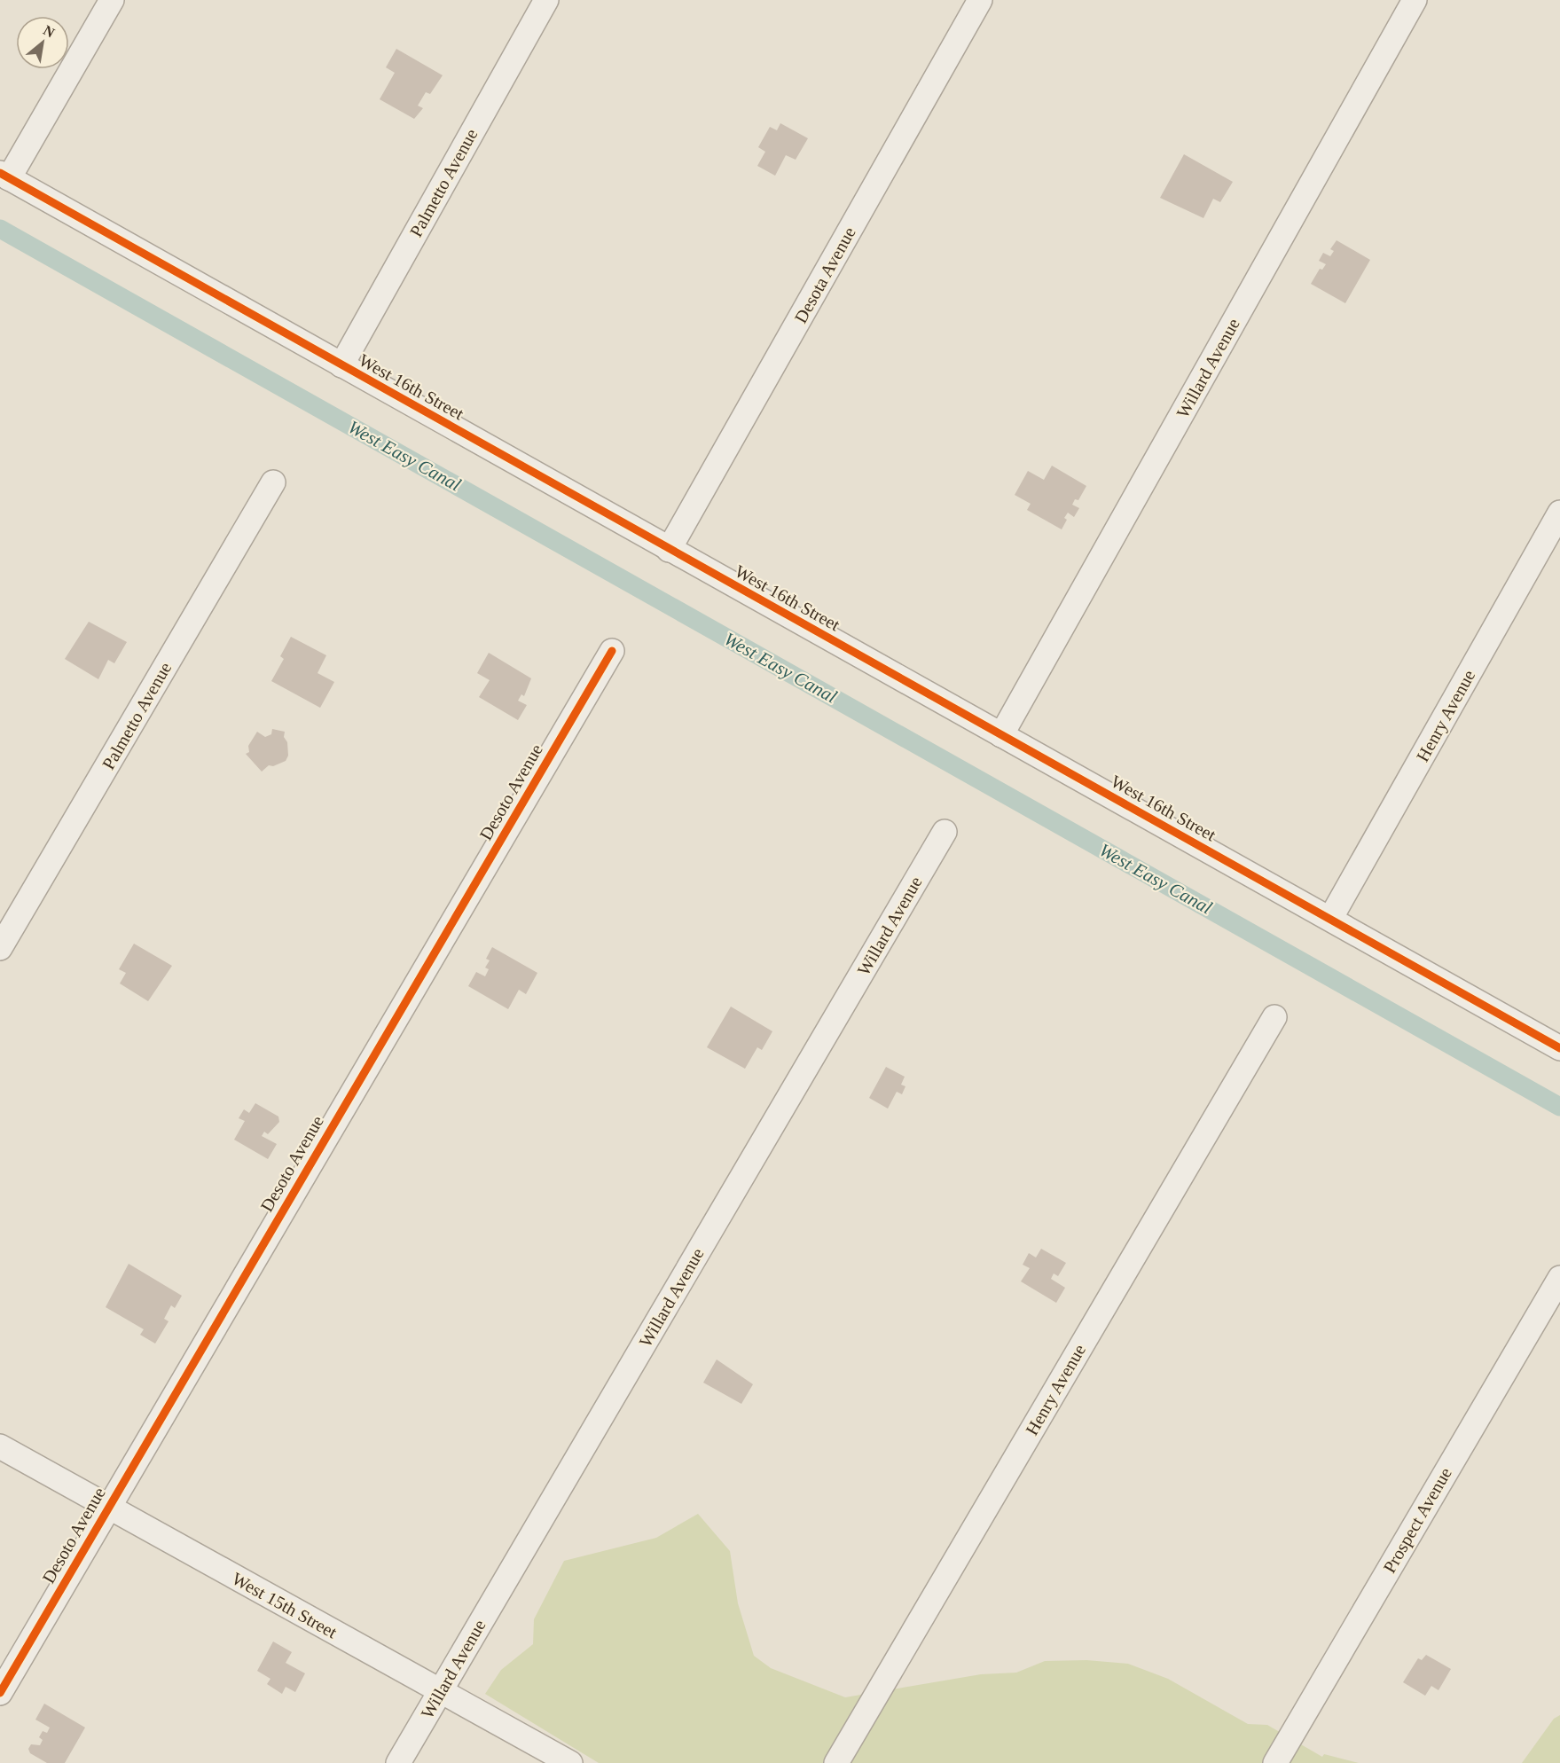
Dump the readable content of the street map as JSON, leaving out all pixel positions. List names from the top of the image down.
{
  "streets": {
    "street": [
      "Palmetto Avenue",
      "Desota Avenue",
      "Willard Avenue",
      "West 16th Street",
      "Henry Avenue",
      "Desoto Avenue",
      "Prospect Avenue",
      "West 15th Street"
    ]
  },
  "crossings": [
    ["Palmetto Avenue", "West 16th Street"],
    ["Desota Avenue", "West 16th Street"],
    ["Willard Avenue", "West 16th Street"],
    ["Willard Avenue", "West 15th Street"],
    ["West 16th Street", "Henry Avenue"],
    ["Desoto Avenue", "West 15th Street"]
  ],
  "water": ["West Easy Canal"],
  "north": "top right"
}
